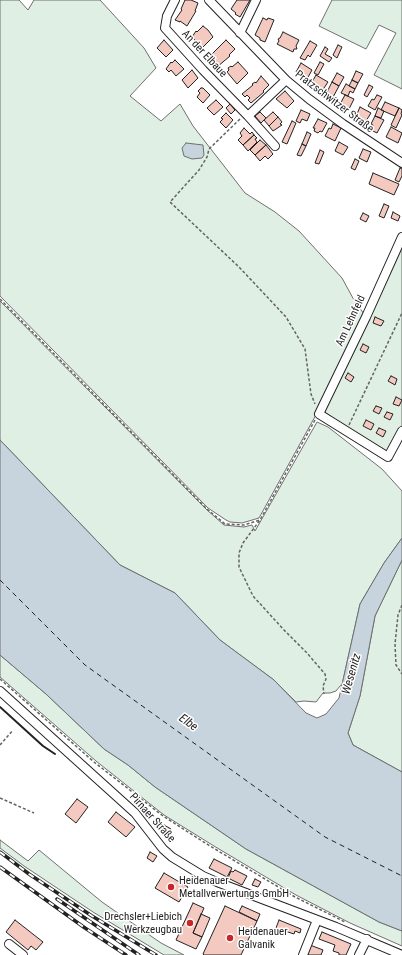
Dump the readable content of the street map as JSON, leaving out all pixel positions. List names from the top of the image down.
{
  "streets": {
    "street": [
      "An der Elbaue",
      "Pratzschwitzer Straße",
      "Am Lehnfeld",
      "Pirnaer Straße"
    ]
  },
  "water": ["Wesenitz", "Elbe"],
  "places": ["Heidenauer Metallverwertungs GmbH", "Drechsler+Liebich Werkzeugbau", "Heidenauer Galvanik"]
}
